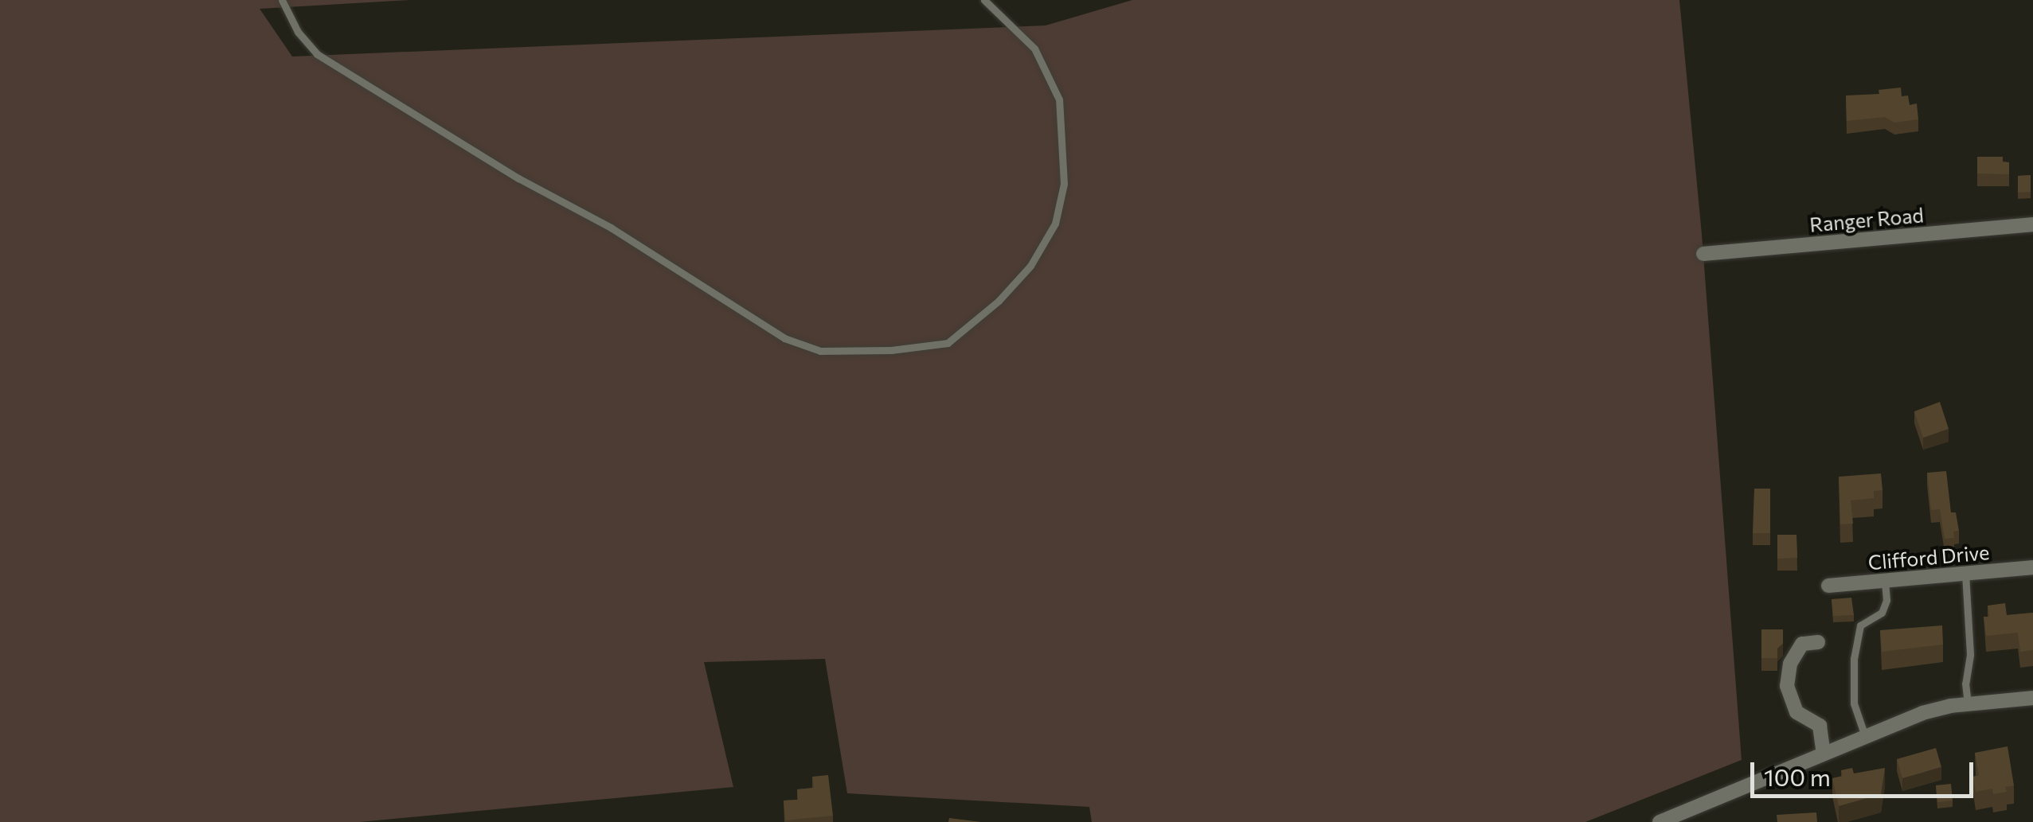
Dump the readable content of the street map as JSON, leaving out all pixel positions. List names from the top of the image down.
{
  "streets": {
    "street": ["Ranger Road", "Clifford Drive"]
  },
  "scale_bar": "100 m"
}
